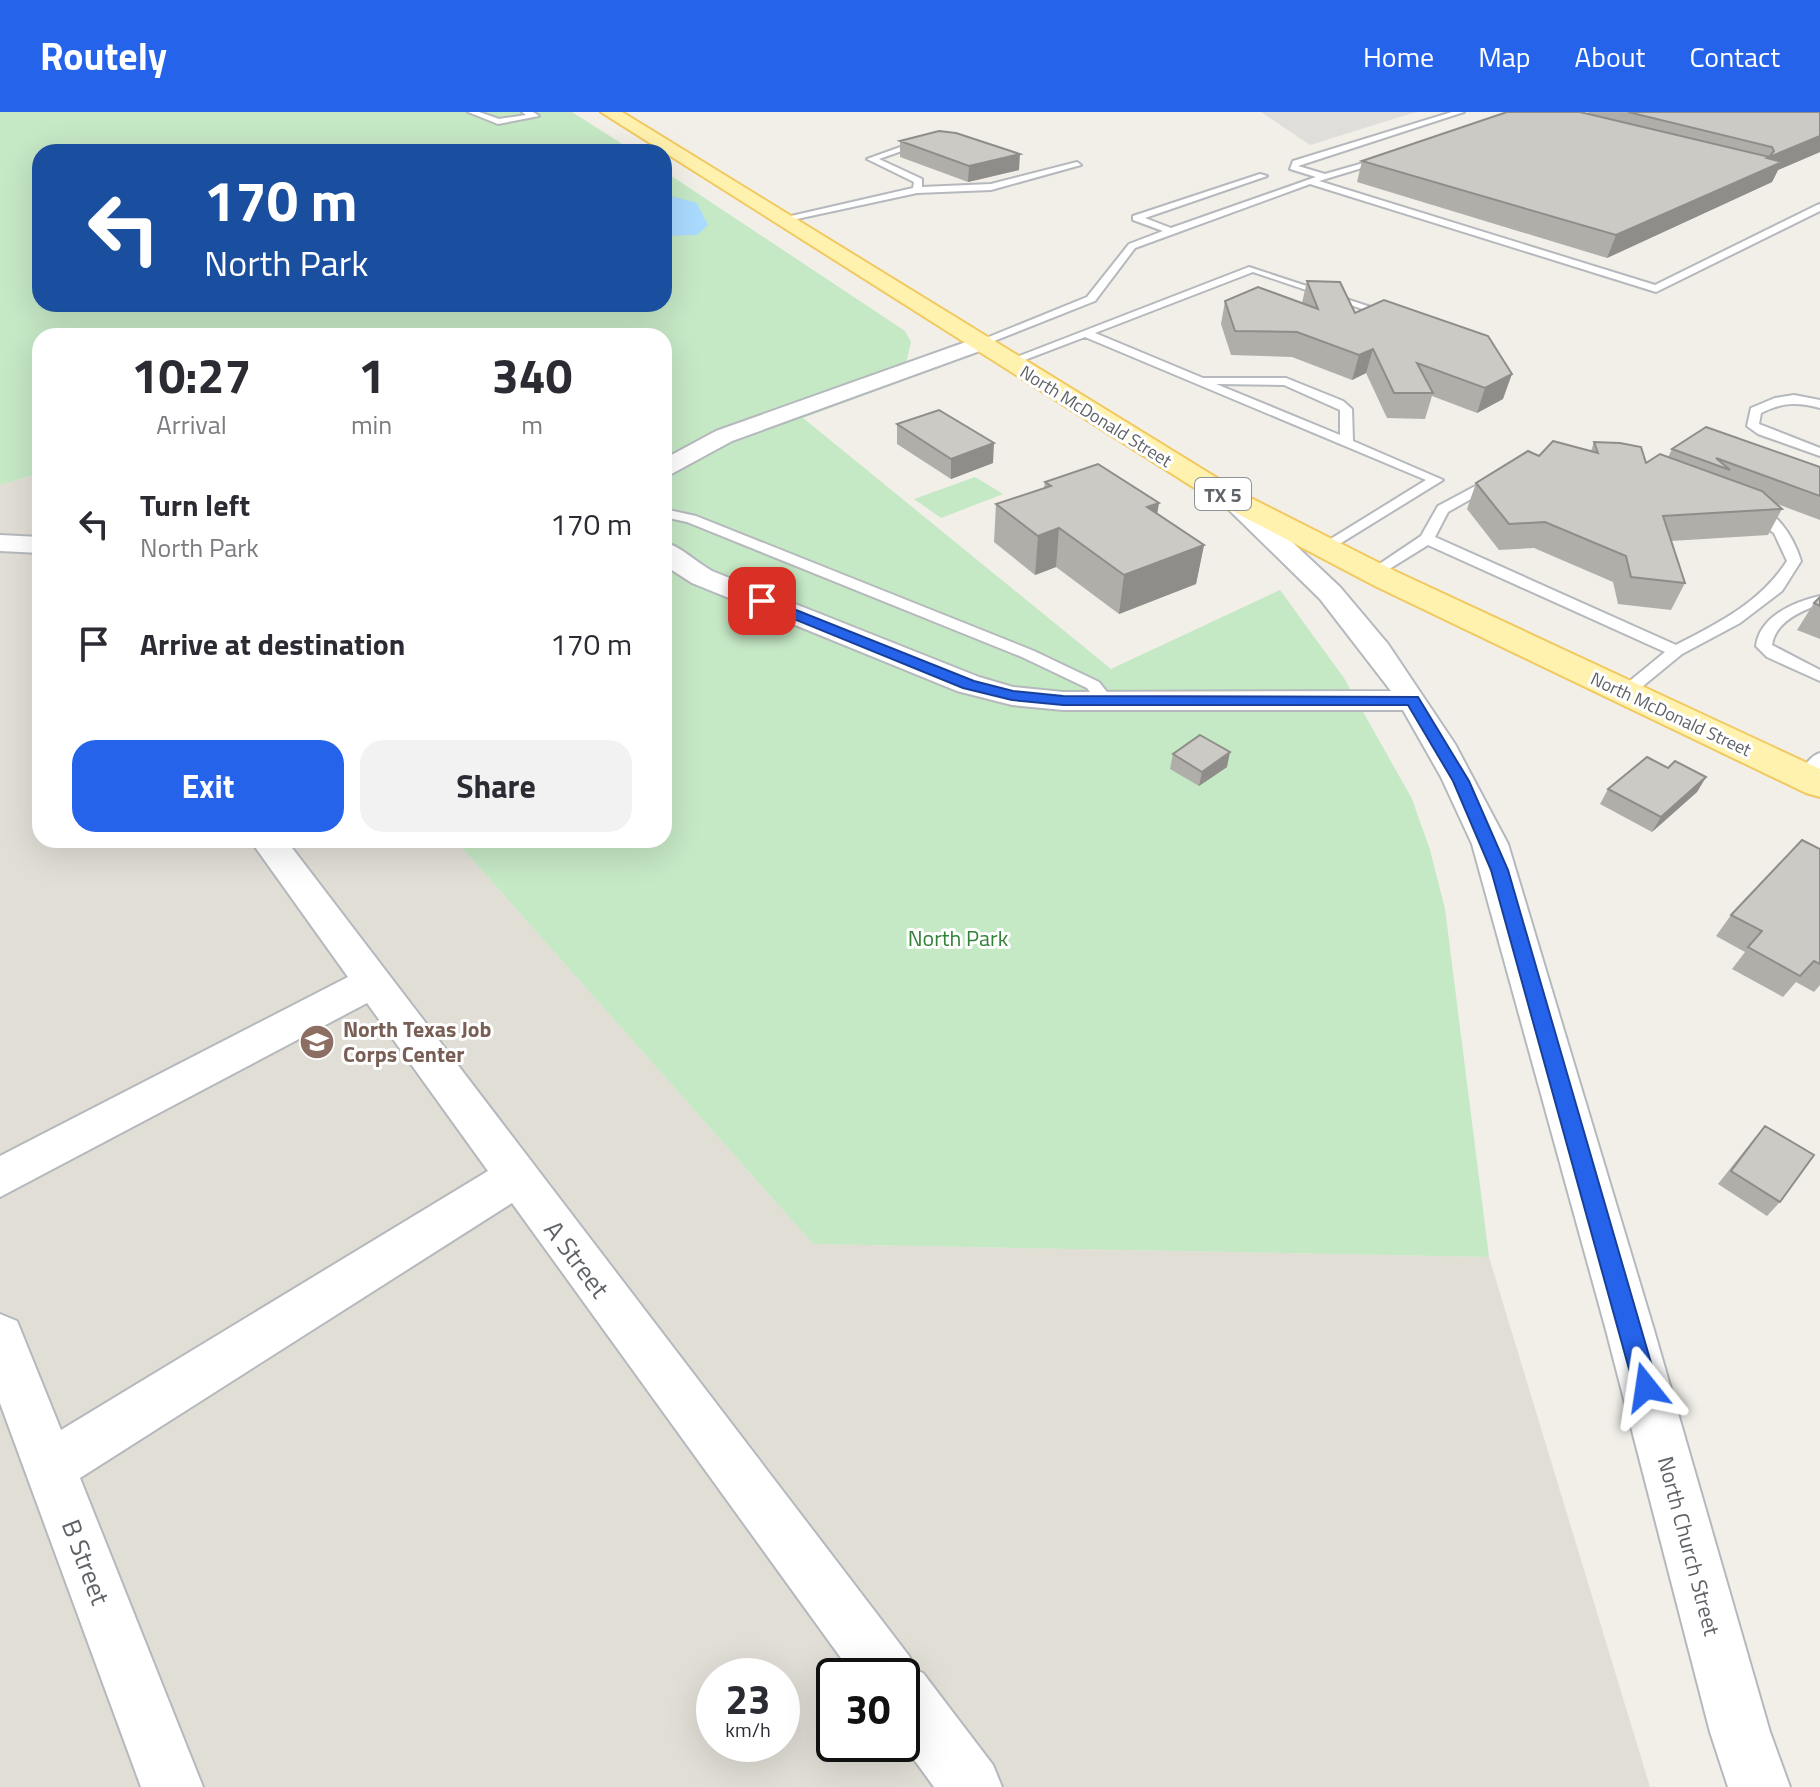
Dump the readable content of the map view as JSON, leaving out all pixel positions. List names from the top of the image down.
{
  "streets": {
    "main road": ["North McDonald Street", "TX 5"],
    "street": ["A Street", "North Church Street", "B Street"]
  },
  "crossings": [
    ["North McDonald Street", "North Church Street"]
  ],
  "parks": ["North Park"],
  "places": {
    "school or university": ["North Texas Job Corps Center"]
  },
  "page": {
    "header": "Routely",
    "nav": [
      "Home",
      "Map",
      "About",
      "Contact"
    ],
    "turn": ["170 m", "North Park"],
    "eta": [
      "10:27",
      "Arrival",
      "1",
      "min",
      "340",
      "m"
    ],
    "list": [
      {
        "name": "Turn left",
        "note": "North Park",
        "value": "170 m"
      },
      {
        "name": "Arrive at destination",
        "value": "170 m"
      }
    ],
    "buttons": ["Exit", "Share"],
    "speed": "23 km/h",
    "limit": "30"
  }
}
